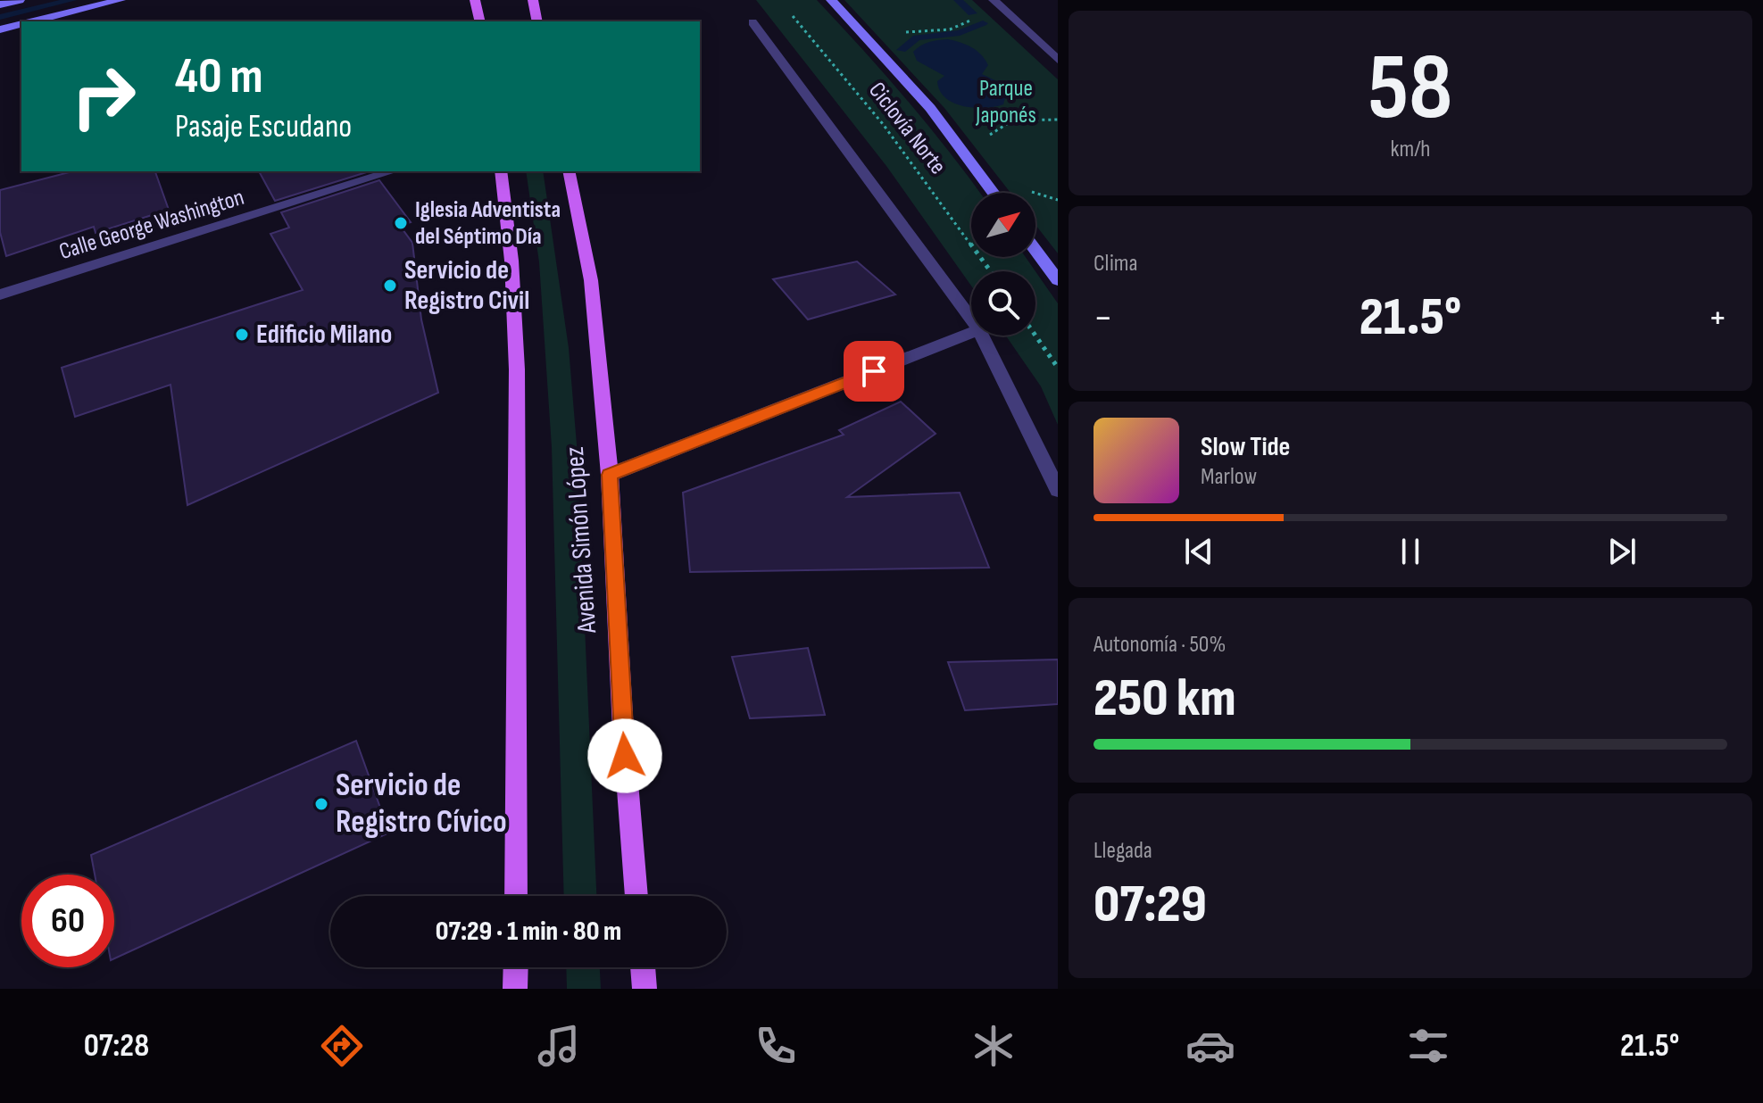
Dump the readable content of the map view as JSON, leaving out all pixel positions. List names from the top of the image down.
{
  "streets": {
    "main road": ["Avenida Simón López"],
    "street": ["Calle George Washington"],
    "path": ["Ciclovía Norte"]
  },
  "parks": ["Parque Japonés"],
  "places": [
    "Iglesia Adventista del Séptimo Día",
    "Servicio de Registro Civil",
    "Edificio Milano",
    "Servicio de Registro Cívico"
  ],
  "north": "top right",
  "page": {
    "tile": [
      ["58", "km/h"],
      "Clima",
      ["Autonomía · 50%", "250 km"],
      ["Llegada", "07:29"]
    ],
    "turn": ["40 m", "Pasaje Escudano"],
    "heat": ["−", "21.5°", "+"],
    "song": ["Slow Tide", "Marlow"],
    "limit": "60",
    "trip": "07:29 · 1 min · 80 m",
    "tabs": ["07:28", "21.5°"]
  }
}
